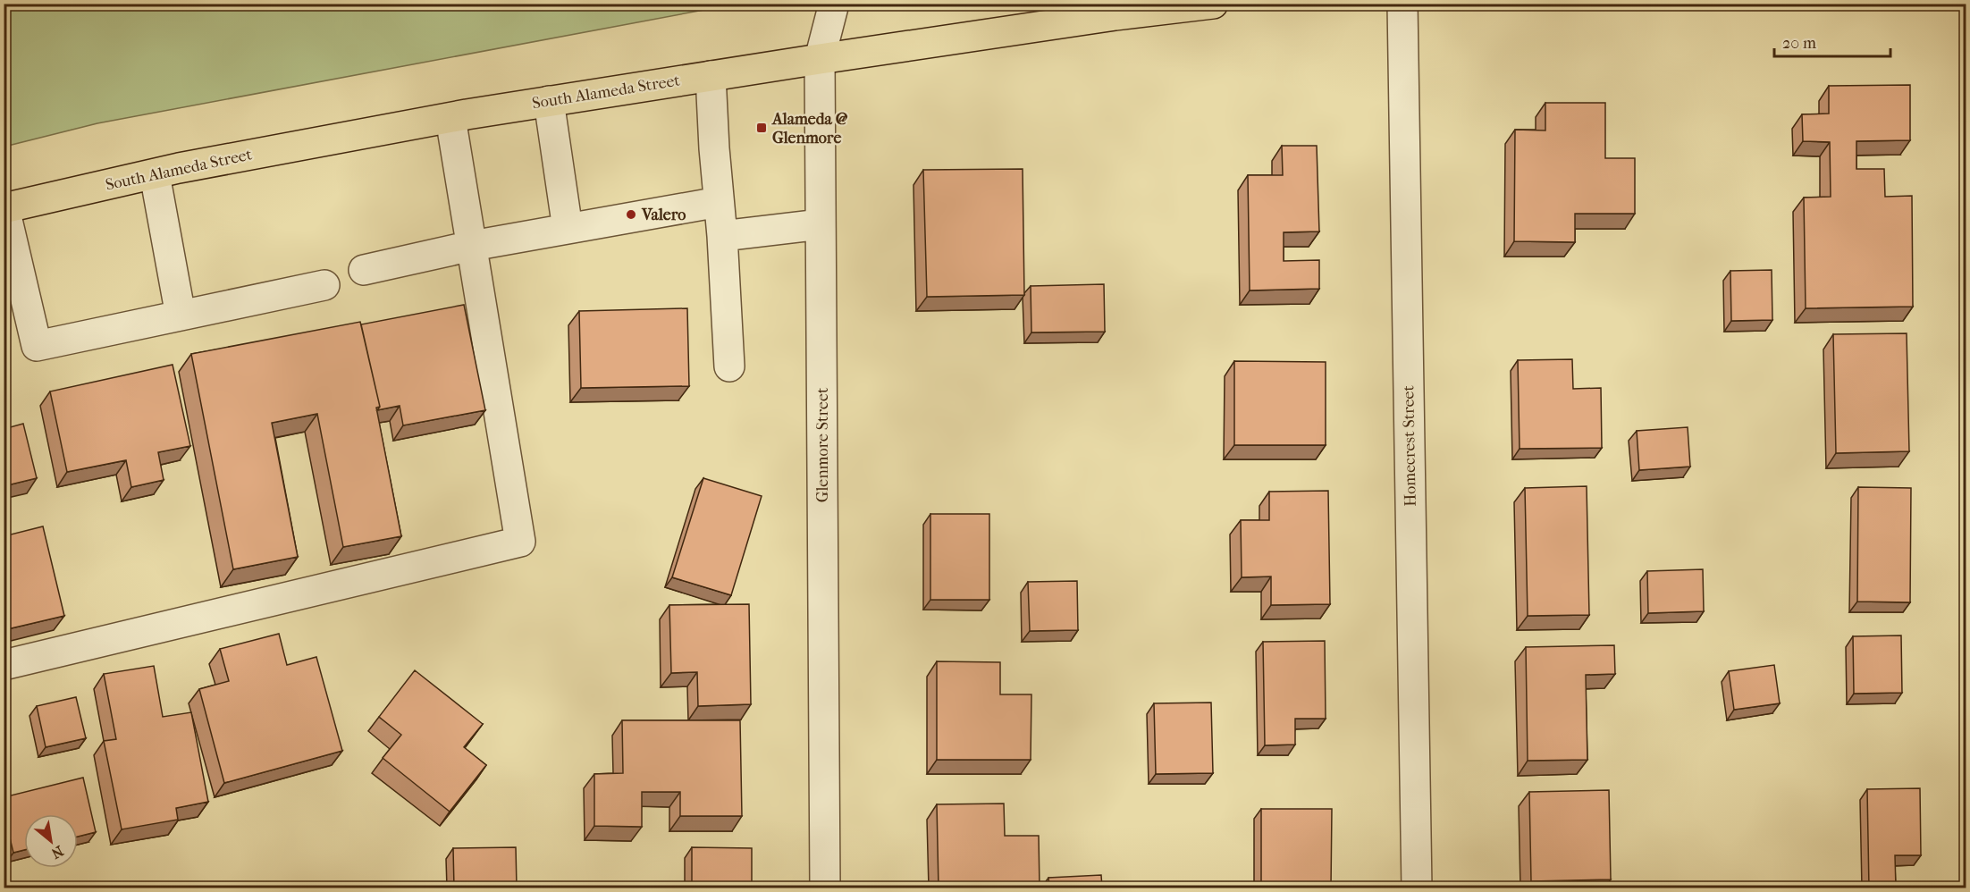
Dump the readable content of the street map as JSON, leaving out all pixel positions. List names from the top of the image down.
{
  "streets": {
    "main road": ["South Alameda Street"],
    "street": ["Glenmore Street", "Homecrest Street"]
  },
  "crossings": [
    ["South Alameda Street", "Glenmore Street"]
  ],
  "places": {
    "transit": ["Alameda @ Glenmore"],
    "other": ["Valero"]
  },
  "scale_bar": "20 m",
  "north": "bottom right"
}
